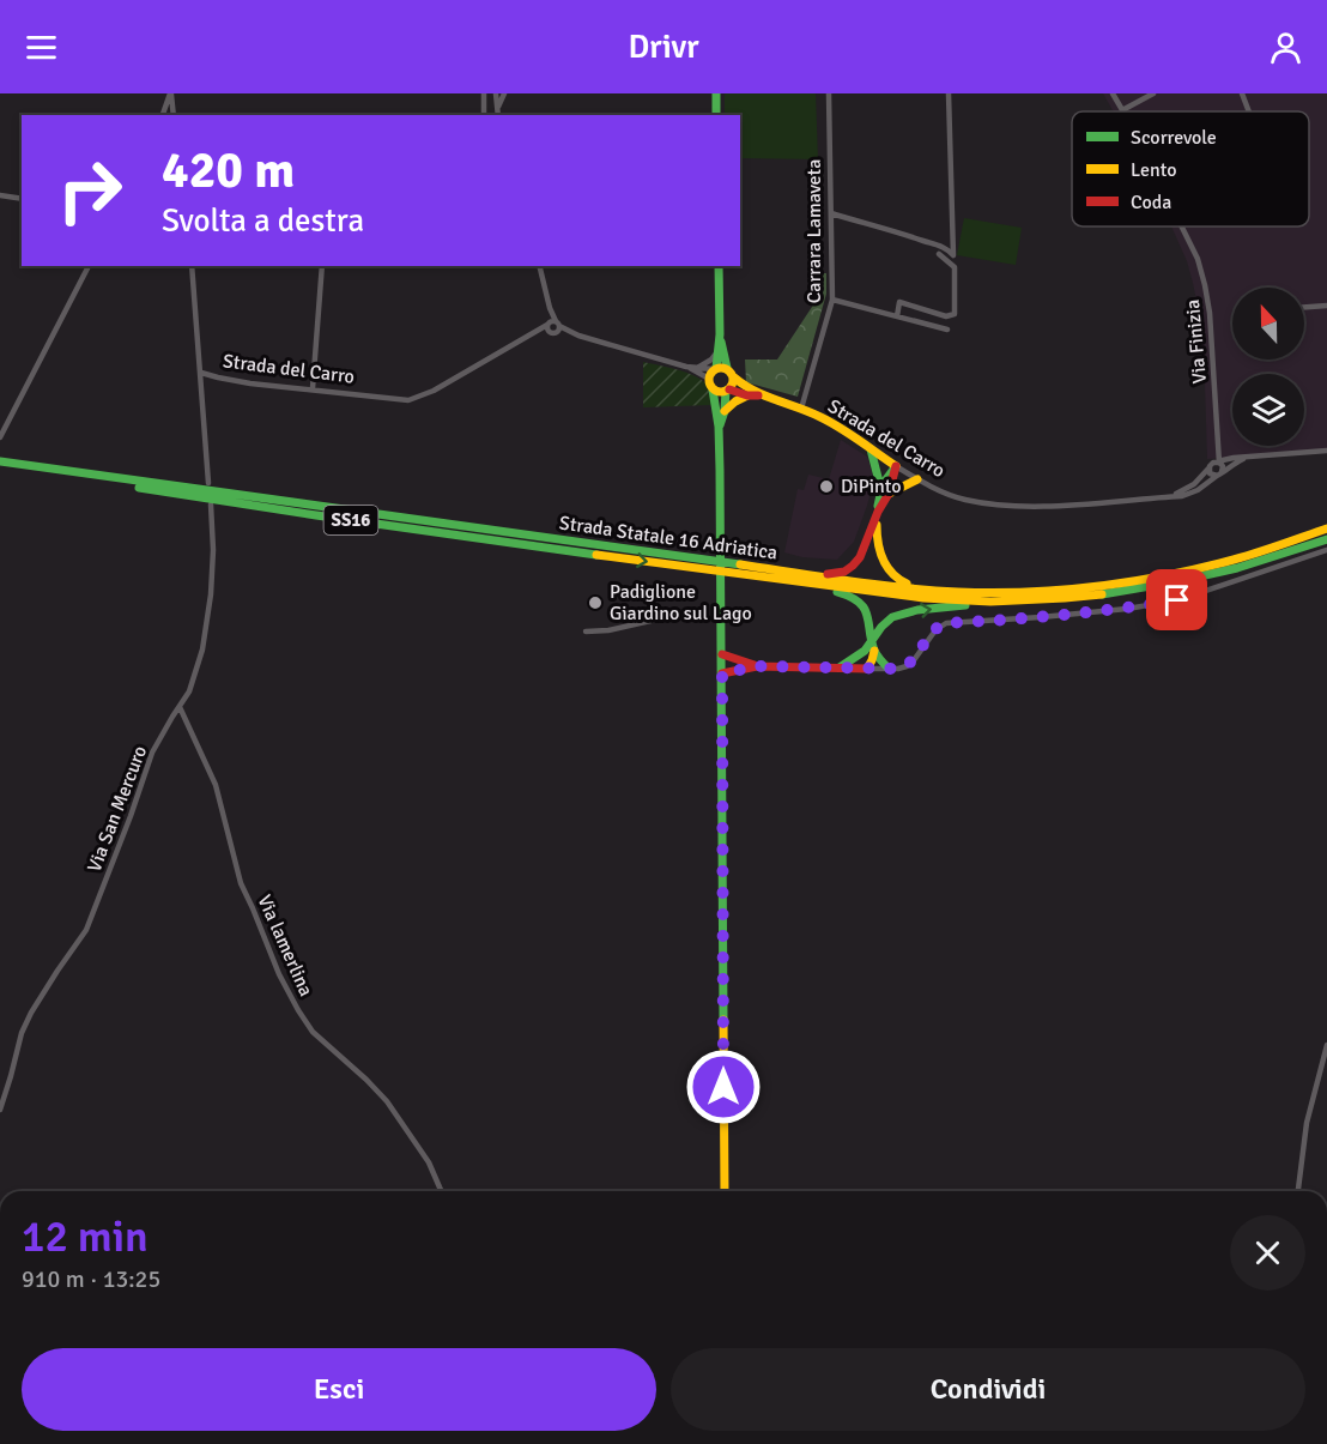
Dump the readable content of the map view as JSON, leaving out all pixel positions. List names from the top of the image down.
{
  "streets": {
    "main road": ["Strada del Carro", "SS16", "Strada Statale 16 Adriatica"],
    "street": [
      "Carrara Lamaveta",
      "Via Finizia",
      "Via San Mercuro",
      "Via lamerlina"
    ]
  },
  "crossings": [
    ["Carrara Lamaveta", "Strada del Carro"],
    ["Via Finizia", "Strada del Carro"],
    ["Via San Mercuro", "Via lamerlina"]
  ],
  "places": ["DiPinto", "Padiglione Giardino sul Lago"],
  "legend": ["Scorrevole", "Lento", "Coda"],
  "north": "top",
  "page": {
    "header": "Drivr",
    "turn": ["420 m", "Svolta a destra"],
    "heading": ["12 min", "910 m · 13:25"],
    "buttons": ["Esci", "Condividi"]
  }
}
